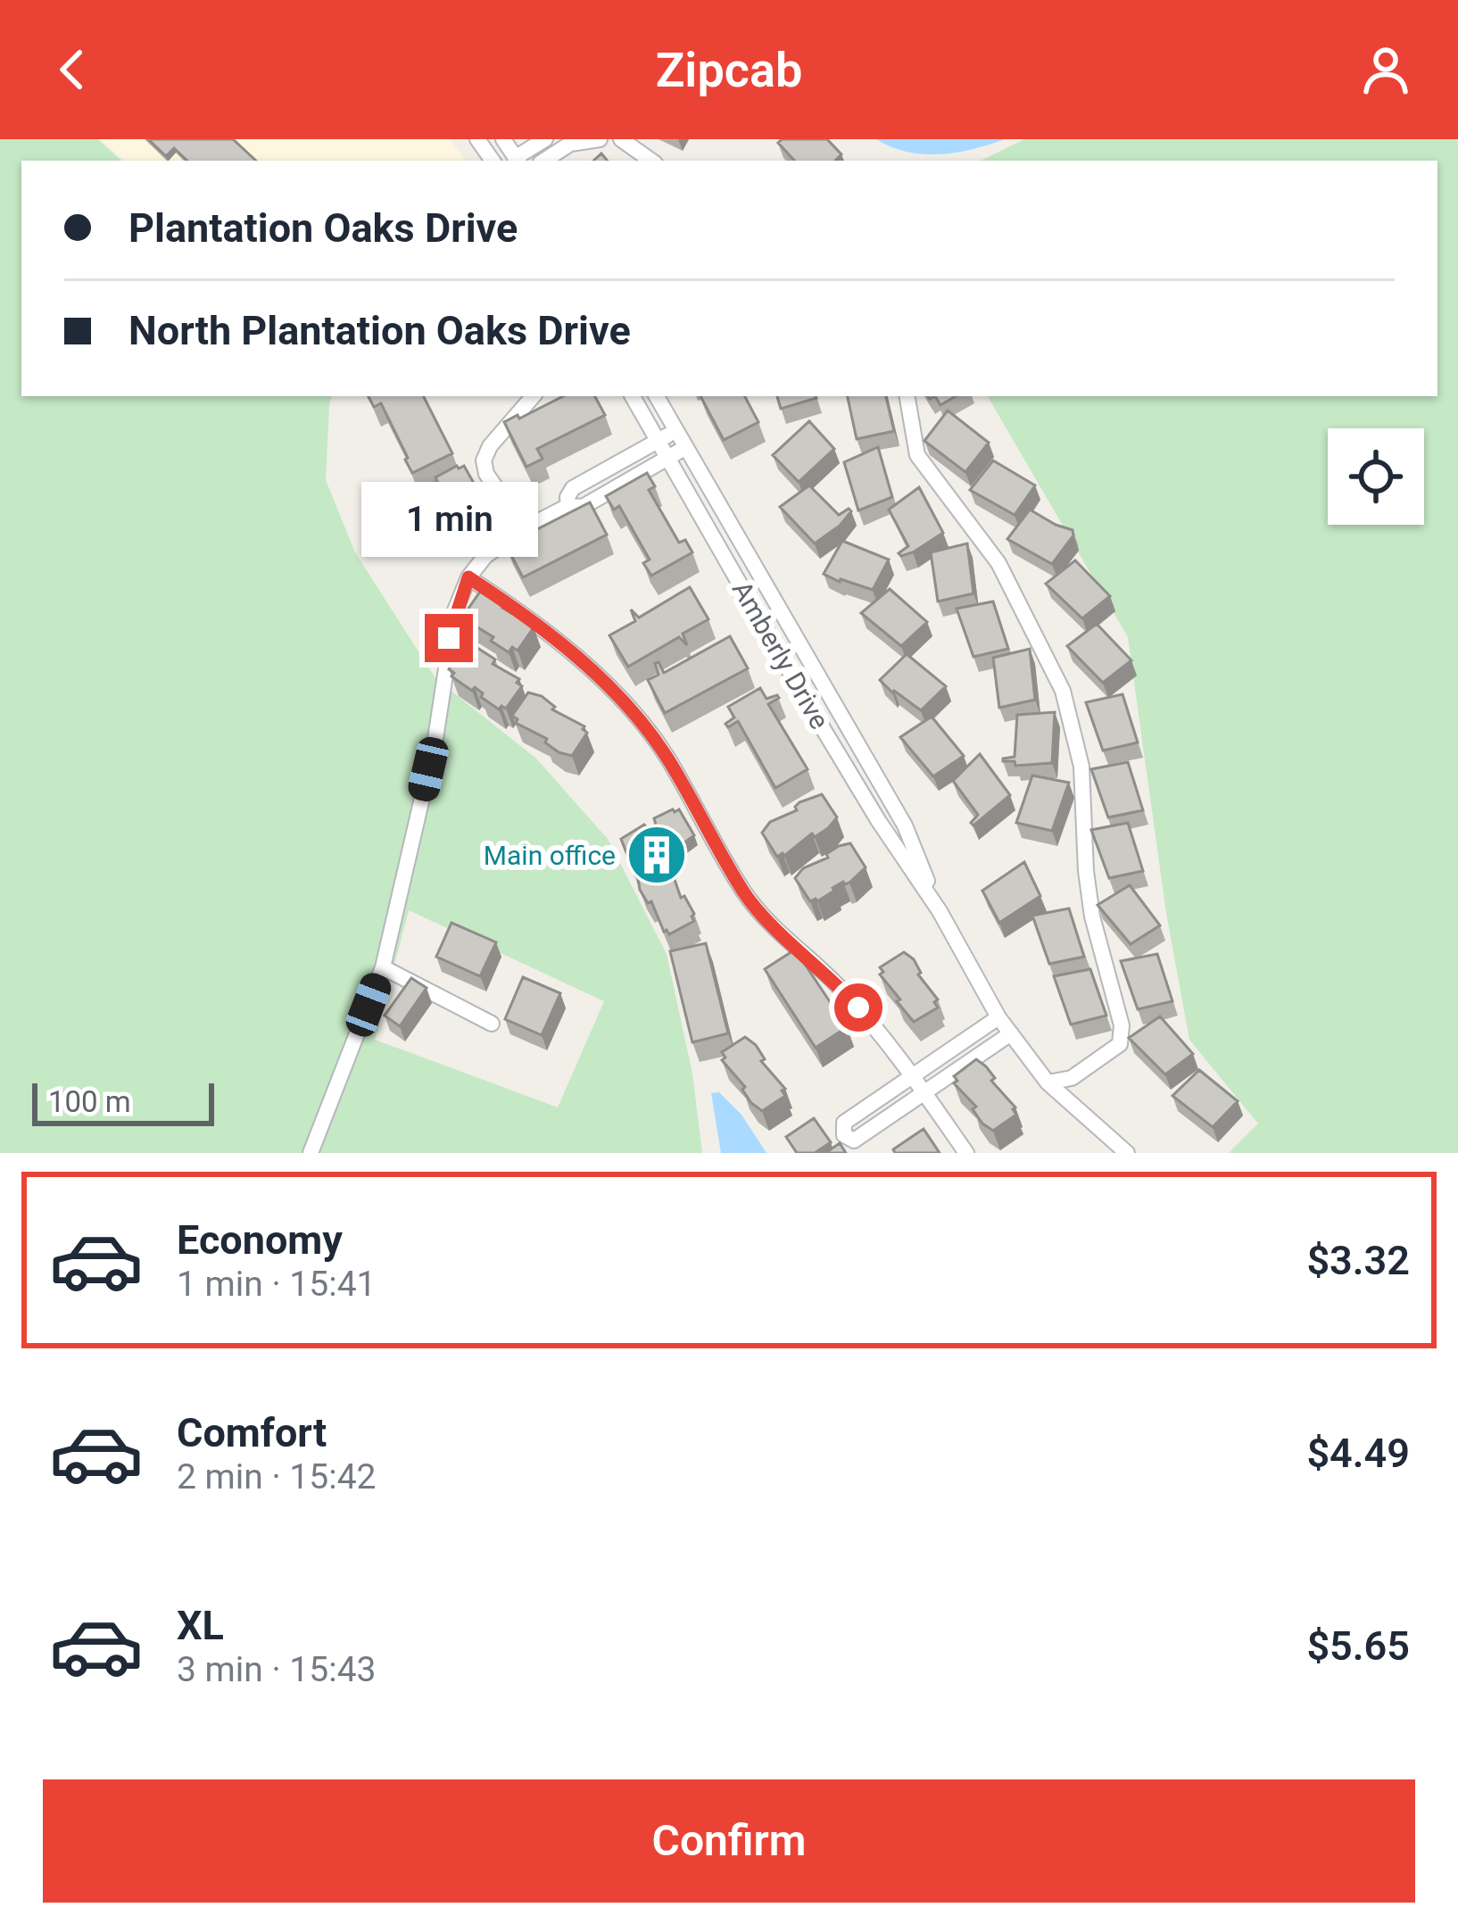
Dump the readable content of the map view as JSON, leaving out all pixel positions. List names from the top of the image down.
{
  "streets": {
    "street": ["Amberly Drive"]
  },
  "places": {
    "building": ["Main office"]
  },
  "scale_bar": "100 m",
  "page": {
    "header": "Zipcab",
    "banner": ["Plantation Oaks Drive", "North Plantation Oaks Drive"],
    "bubble": "1 min",
    "scale": "100 m",
    "list": [
      {
        "name": "Economy",
        "note": "1 min · 15:41",
        "value": "$3.32"
      },
      {
        "name": "Comfort",
        "note": "2 min · 15:42",
        "value": "$4.49"
      },
      {
        "name": "XL",
        "note": "3 min · 15:43",
        "value": "$5.65"
      }
    ],
    "buttons": "Confirm"
  }
}
